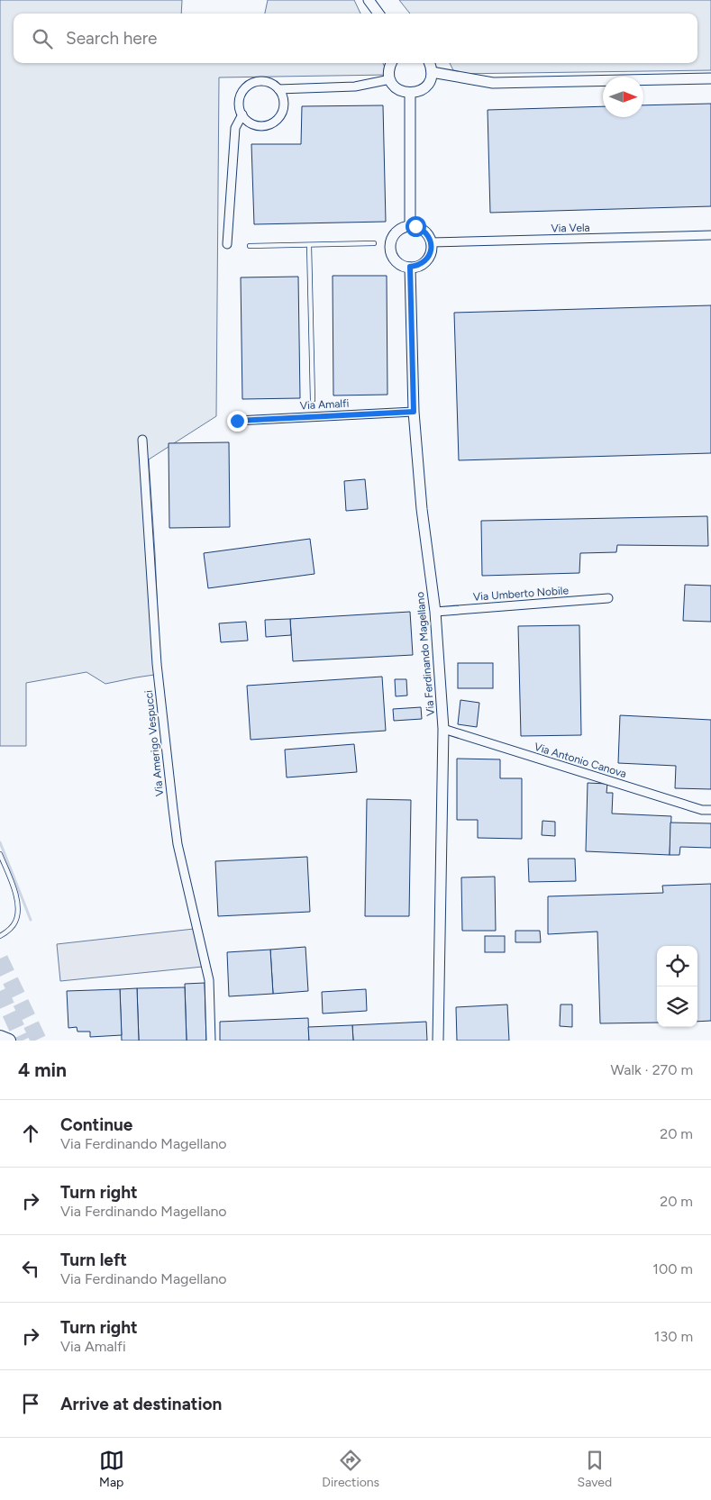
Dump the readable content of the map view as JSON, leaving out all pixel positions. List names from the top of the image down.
{
  "streets": {
    "street": [
      "Via Vela",
      "Via Amalfi",
      "Via Umberto Nobile",
      "Via Ferdinando Magellano",
      "Via Amerigo Vespucci",
      "Via Antonio Canova"
    ]
  },
  "crossings": [
    ["Via Vela", "Via Ferdinando Magellano"],
    ["Via Amalfi", "Via Ferdinando Magellano"],
    ["Via Umberto Nobile", "Via Ferdinando Magellano"],
    ["Via Ferdinando Magellano", "Via Antonio Canova"]
  ],
  "north": "right",
  "page": {
    "search": "Search here",
    "heading": ["4 min", "Walk · 270 m"],
    "list": [
      ["Continue", "Via Ferdinando Magellano", "20 m"],
      ["Turn right", "Via Ferdinando Magellano", "20 m"],
      ["Turn left", "Via Ferdinando Magellano", "100 m"],
      ["Turn right", "Via Amalfi", "130 m"],
      "Arrive at destination"
    ],
    "nav": ["Map", "Directions", "Saved"]
  }
}
